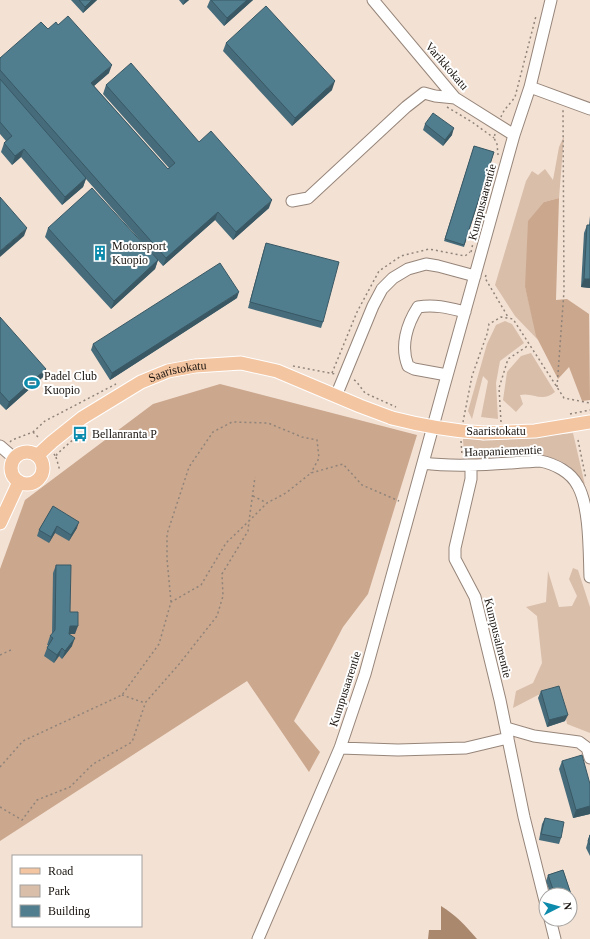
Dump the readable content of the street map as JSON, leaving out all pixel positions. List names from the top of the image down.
{
  "streets": {
    "main road": ["Saaristokatu"],
    "street": [
      "Varikkokatu",
      "Kumpusaarentie",
      "Haapaniementie",
      "Kumpusalmentie"
    ]
  },
  "crossings": [
    ["Varikkokatu", "Kumpusaarentie"],
    ["Kumpusaarentie", "Haapaniementie"],
    ["Haapaniementie", "Kumpusalmentie"]
  ],
  "places": {
    "building": ["Motorsport Kuopio"],
    "sports": ["Padel Club Kuopio"],
    "bus stop": ["Bellanranta P"]
  },
  "legend": ["Road", "Park", "Building"],
  "north": "right"
}
